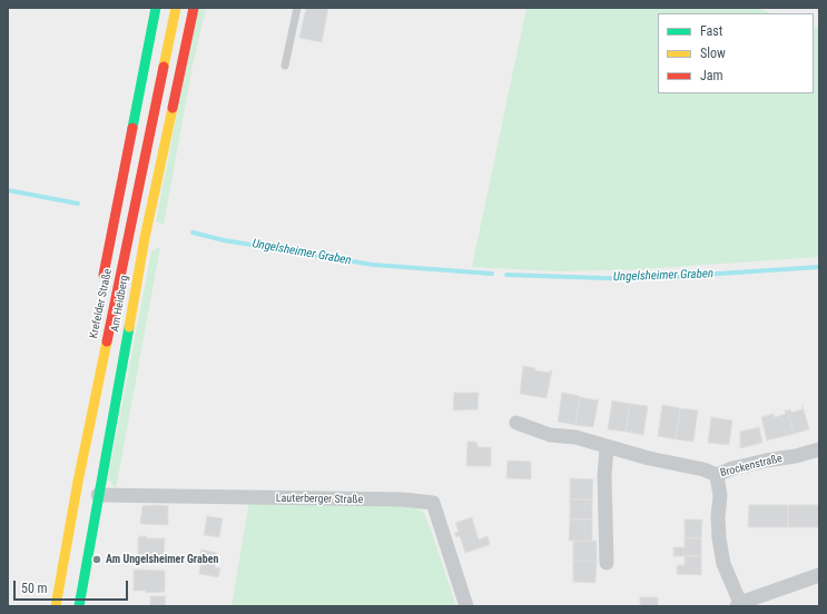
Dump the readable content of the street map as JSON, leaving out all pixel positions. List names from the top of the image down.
{
  "streets": {
    "main road": ["Krefelder Straße", "Am Heidberg"],
    "street": ["Brockenstraße", "Lauterberger Straße"]
  },
  "crossings": [
    ["Am Heidberg", "Lauterberger Straße"]
  ],
  "water": ["Ungelsheimer Graben"],
  "places": ["Am Ungelsheimer Graben"],
  "legend": ["Fast", "Slow", "Jam"],
  "scale_bar": "50 m"
}
